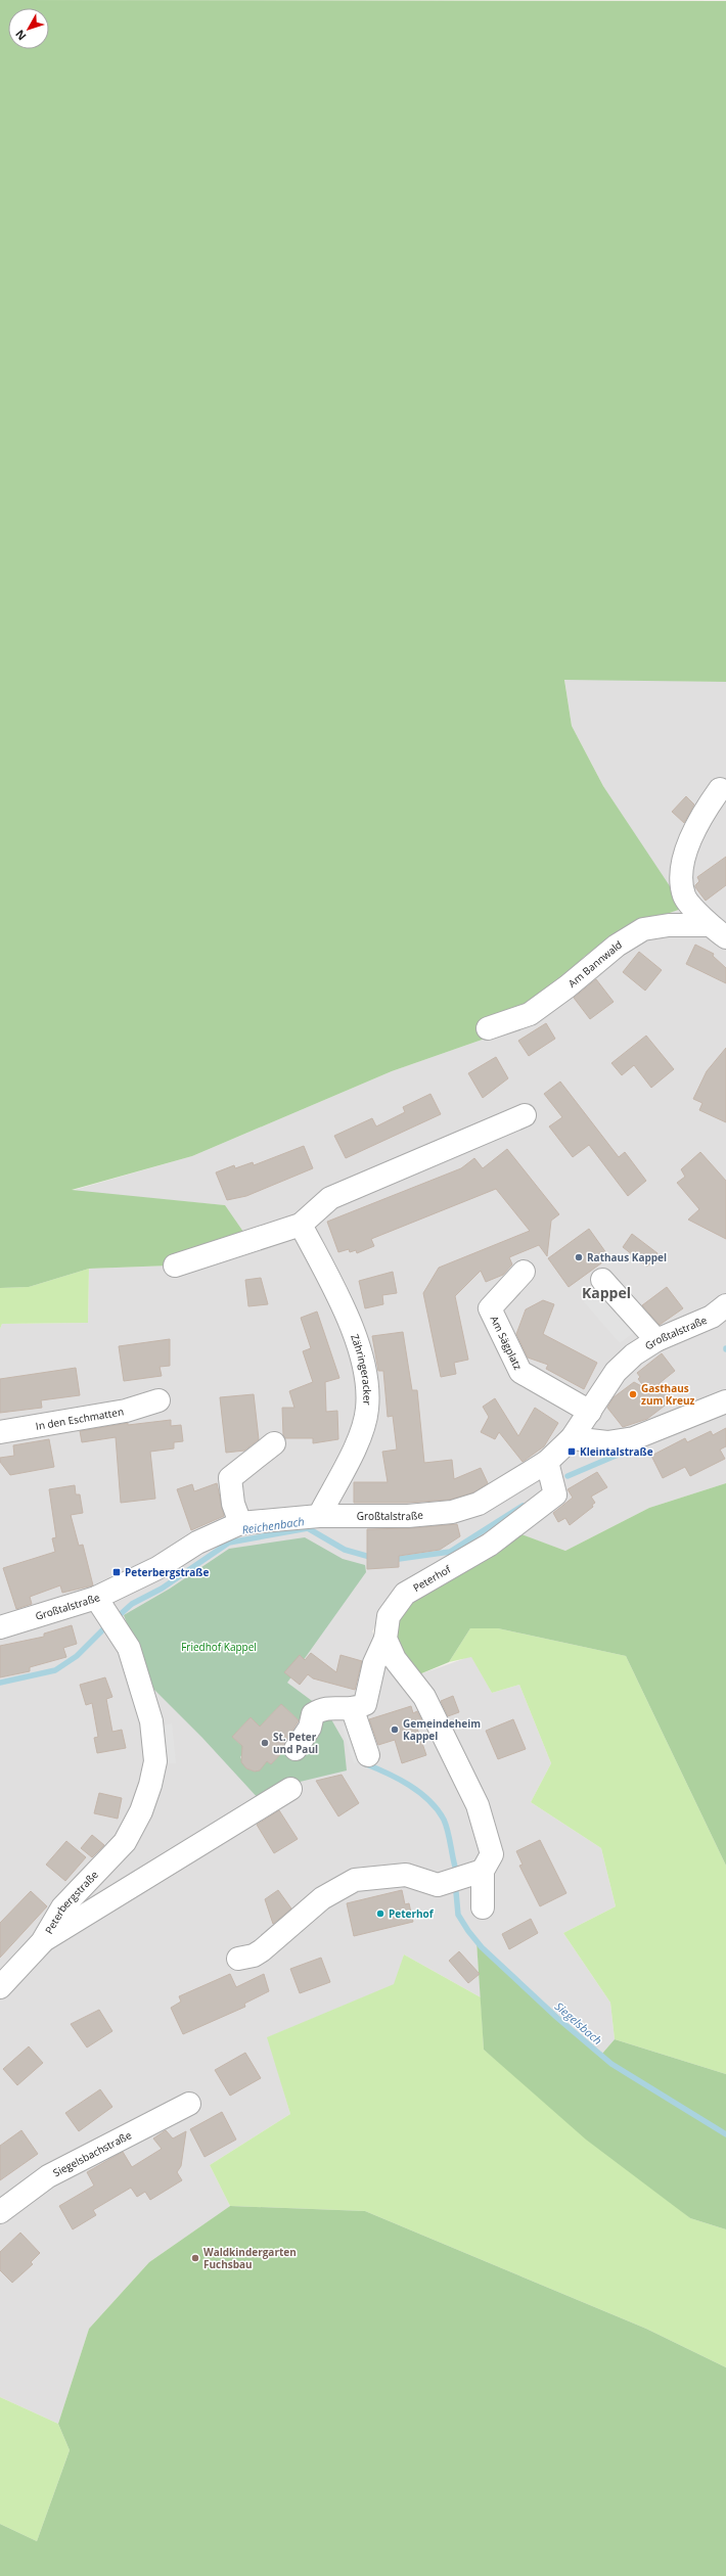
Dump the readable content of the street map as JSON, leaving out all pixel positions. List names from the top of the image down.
{
  "streets": {
    "street": [
      "Am Bannwald",
      "Großtalstraße",
      "Am Sägplatz",
      "Zähringeracker",
      "In den Eschmatten",
      "Peterhof",
      "Peterbergstraße",
      "Siegelsbachstraße"
    ]
  },
  "crossings": [
    ["Großtalstraße", "Am Sägplatz"],
    ["Großtalstraße", "Zähringeracker"],
    ["Großtalstraße", "Peterhof"],
    ["Großtalstraße", "Peterbergstraße"]
  ],
  "districts": ["Kappel"],
  "water": ["Reichenbach", "Siegelsbach"],
  "parks": ["Friedhof Kappel"],
  "places": {
    "other": [
      "Rathaus Kappel",
      "Gasthaus zum Kreuz",
      "Gemeindeheim Kappel",
      "St. Peter und Paul",
      "Peterhof",
      "Waldkindergarten Fuchsbau"
    ],
    "transit": ["Kleintalstraße", "Peterbergstraße"]
  },
  "north": "bottom left"
}
